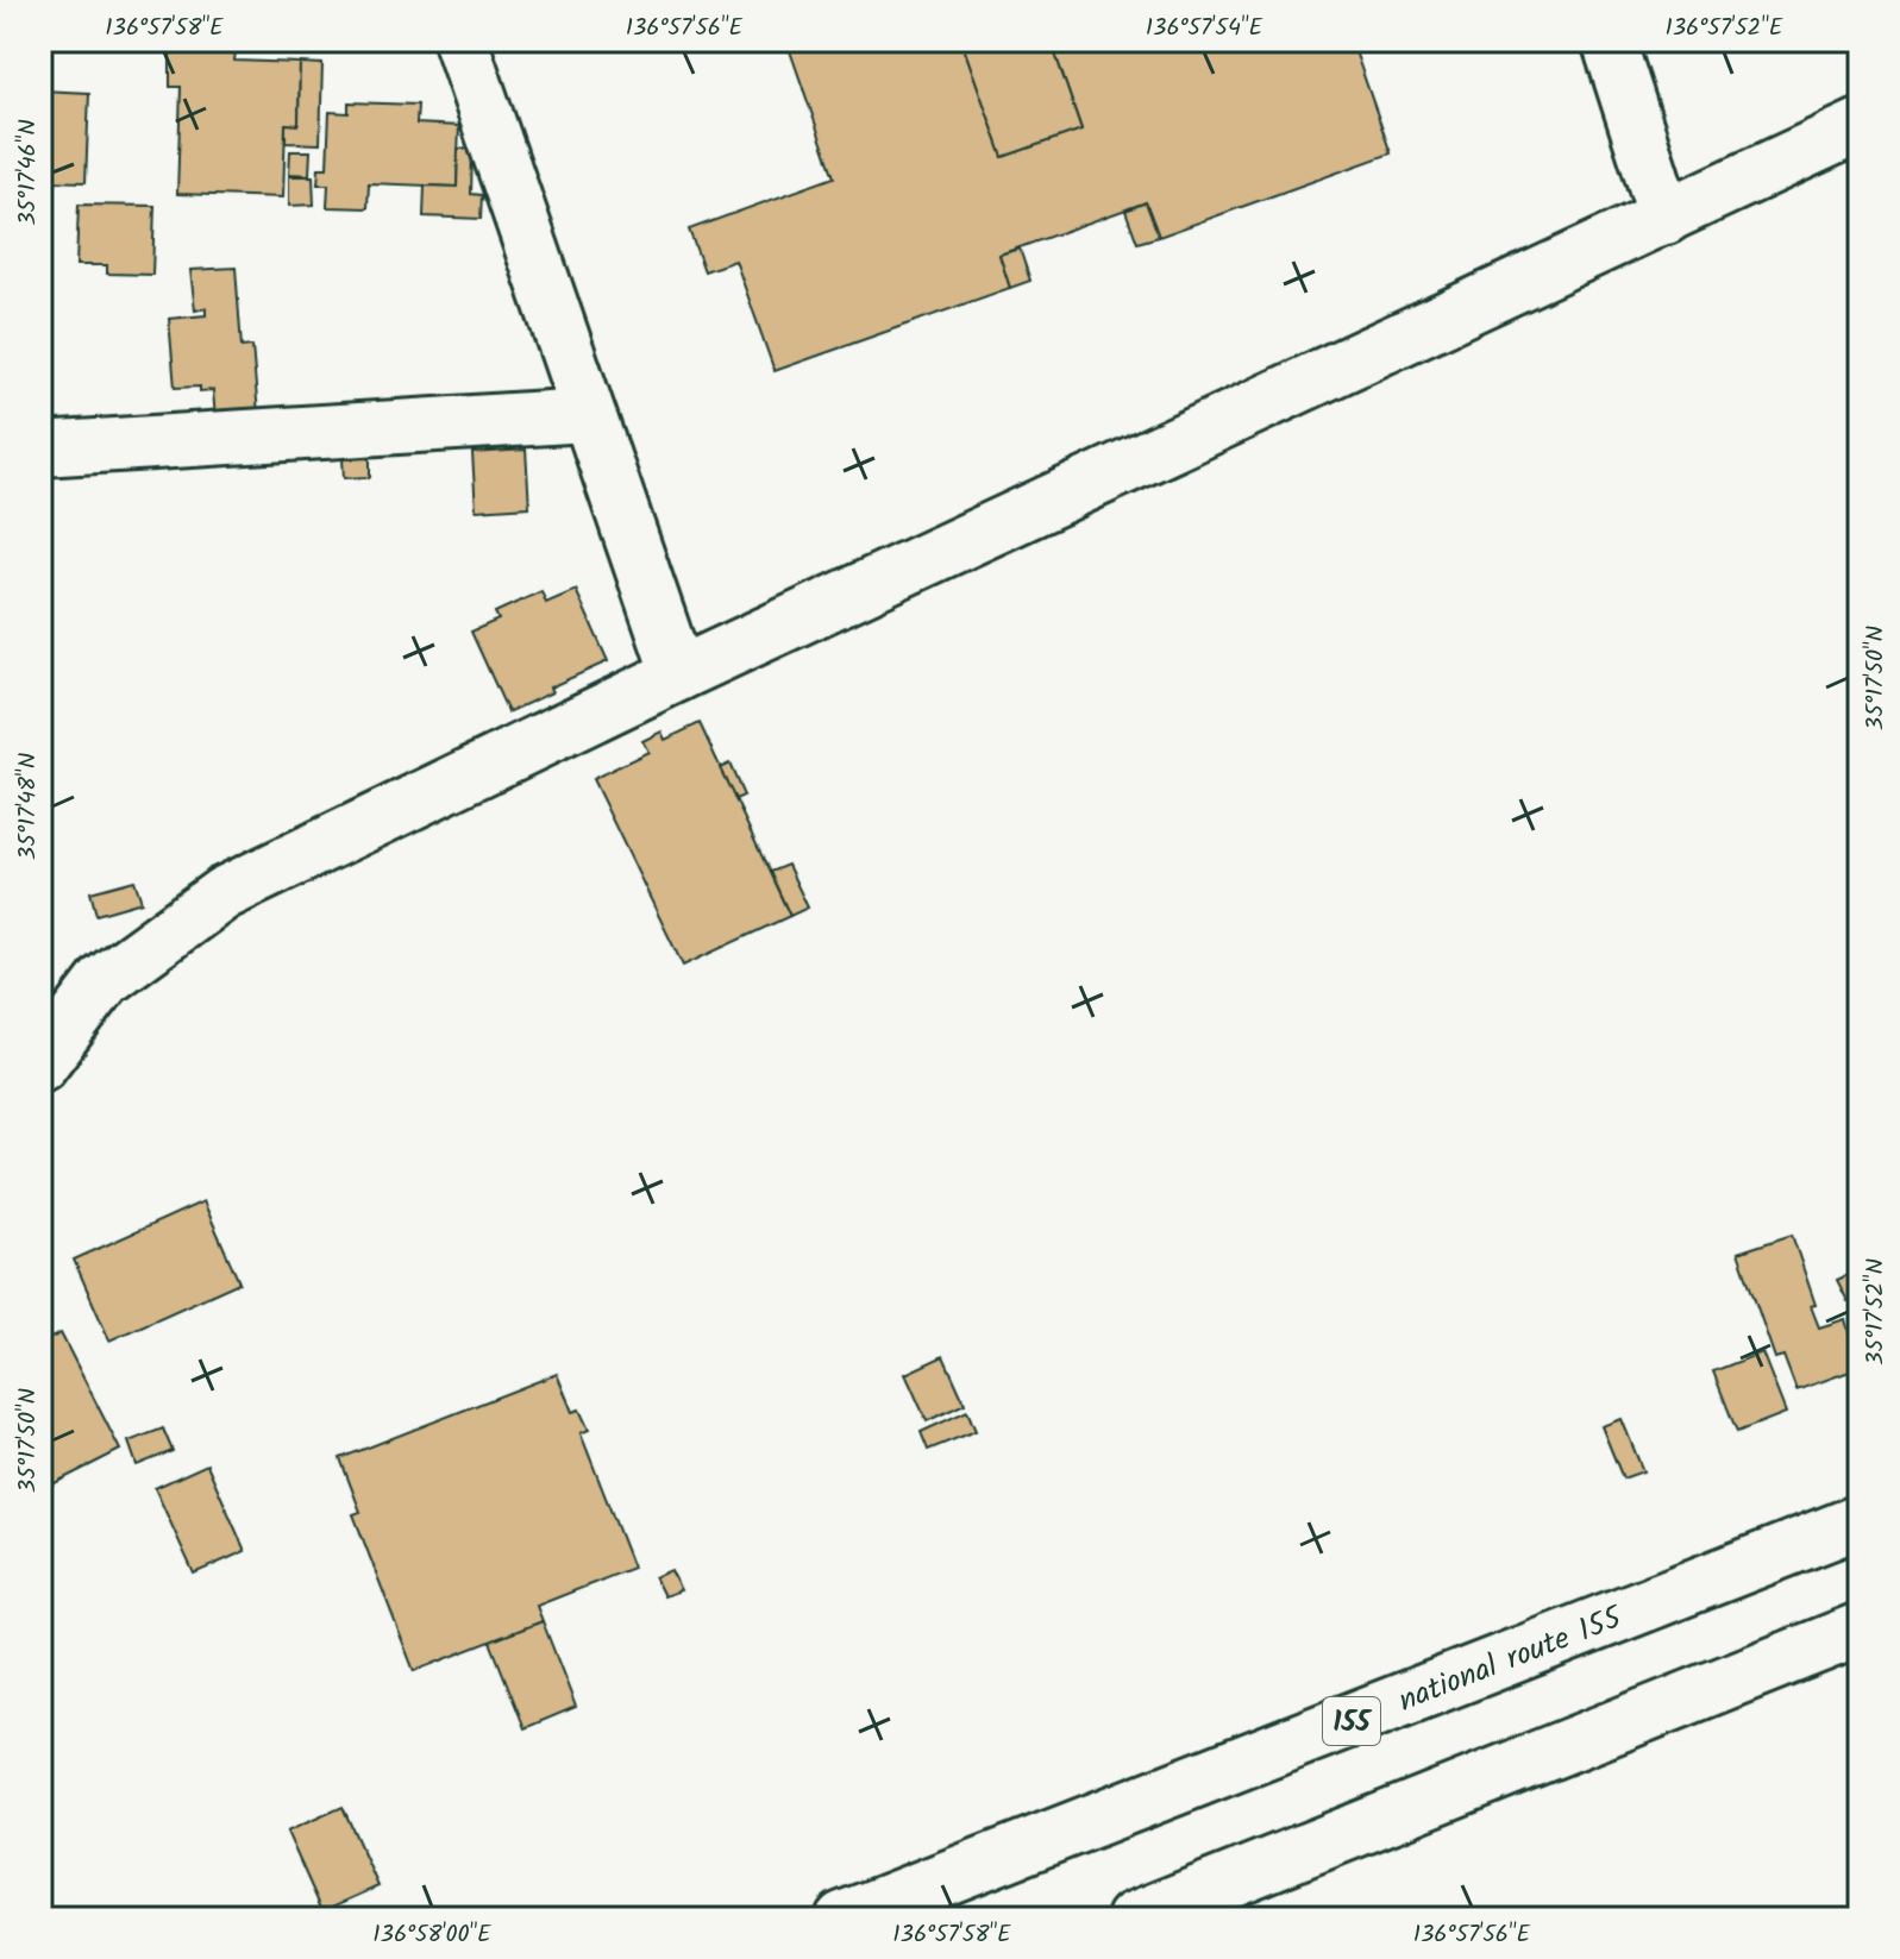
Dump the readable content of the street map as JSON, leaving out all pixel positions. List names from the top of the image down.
{
  "streets": {
    "main road": ["national route 155", "155"]
  },
  "coordinates": [
    "136°57'58\"E",
    "136°57'56\"E",
    "136°57'54\"E",
    "136°57'52\"E",
    "35°17'46\"N",
    "35°17'50\"N",
    "35°17'48\"N",
    "35°17'52\"N",
    "136°58'00\"E"
  ]
}
